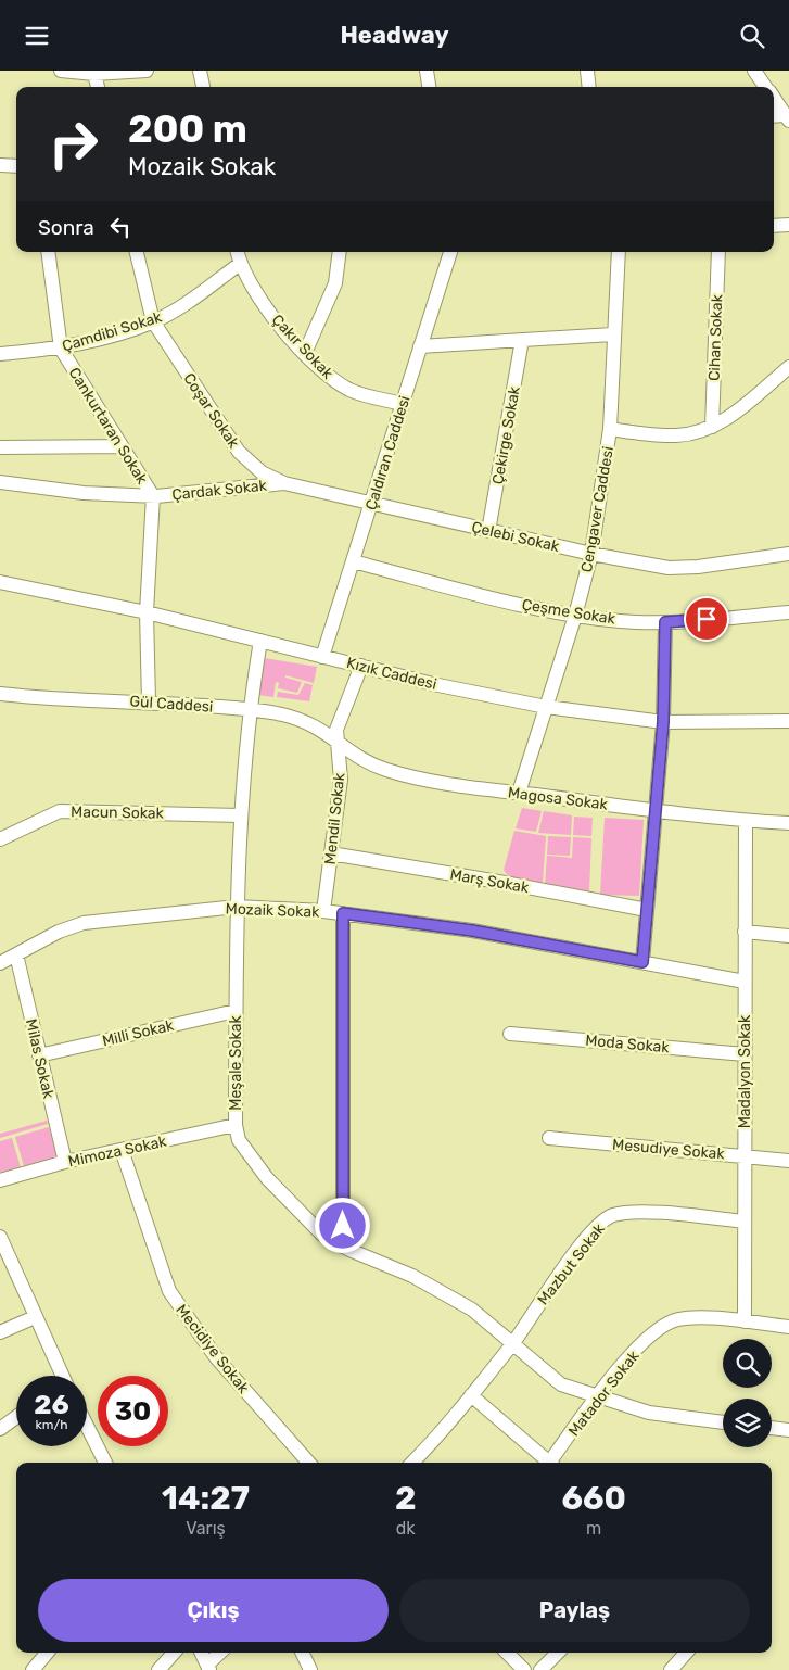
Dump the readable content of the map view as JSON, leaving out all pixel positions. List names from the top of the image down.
{
  "streets": {
    "street": [
      "Çamdibi Sokak",
      "Cihan Sokak",
      "Çakır Sokak",
      "Coşar Sokak",
      "Cankurtaran Sokak",
      "Çekirge Sokak",
      "Çaldıran Caddesi",
      "Çardak Sokak",
      "Cengaver Caddesi",
      "Çelebi Sokak",
      "Çeşme Sokak",
      "Kızık Caddesi",
      "Gül Caddesi",
      "Magosa Sokak",
      "Macun Sokak",
      "Mendil Sokak",
      "Marş Sokak",
      "Mozaik Sokak",
      "Milli Sokak",
      "Moda Sokak",
      "Milas Sokak",
      "Meşale Sokak",
      "Madalyon Sokak",
      "Mesudiye Sokak",
      "Mimoza Sokak",
      "Mazbut Sokak",
      "Mecidiye Sokak",
      "Matador Sokak"
    ]
  },
  "crossings": [
    ["Çamdibi Sokak", "Çakır Sokak"],
    ["Çamdibi Sokak", "Coşar Sokak"],
    ["Çamdibi Sokak", "Cankurtaran Sokak"],
    ["Çakır Sokak", "Çaldıran Caddesi"],
    ["Coşar Sokak", "Çardak Sokak"],
    ["Cankurtaran Sokak", "Çardak Sokak"],
    ["Cankurtaran Sokak", "Kızık Caddesi"],
    ["Cankurtaran Sokak", "Gül Caddesi"],
    ["Çekirge Sokak", "Çelebi Sokak"],
    ["Çaldıran Caddesi", "Çardak Sokak"],
    ["Çaldıran Caddesi", "Çelebi Sokak"],
    ["Çaldıran Caddesi", "Çeşme Sokak"],
    ["Çaldıran Caddesi", "Kızık Caddesi"],
    ["Çardak Sokak", "Çelebi Sokak"],
    ["Cengaver Caddesi", "Çelebi Sokak"],
    ["Cengaver Caddesi", "Çeşme Sokak"],
    ["Cengaver Caddesi", "Kızık Caddesi"],
    ["Cengaver Caddesi", "Magosa Sokak"],
    ["Kızık Caddesi", "Mendil Sokak"],
    ["Kızık Caddesi", "Meşale Sokak"],
    ["Gül Caddesi", "Magosa Sokak"],
    ["Gül Caddesi", "Mendil Sokak"],
    ["Gül Caddesi", "Meşale Sokak"],
    ["Magosa Sokak", "Mendil Sokak"],
    ["Magosa Sokak", "Madalyon Sokak"],
    ["Macun Sokak", "Meşale Sokak"],
    ["Mendil Sokak", "Marş Sokak"],
    ["Mendil Sokak", "Mozaik Sokak"],
    ["Mozaik Sokak", "Milas Sokak"],
    ["Mozaik Sokak", "Meşale Sokak"],
    ["Mozaik Sokak", "Madalyon Sokak"],
    ["Milli Sokak", "Milas Sokak"],
    ["Milli Sokak", "Meşale Sokak"],
    ["Moda Sokak", "Madalyon Sokak"],
    ["Milas Sokak", "Mimoza Sokak"],
    ["Meşale Sokak", "Mimoza Sokak"],
    ["Meşale Sokak", "Mazbut Sokak"],
    ["Meşale Sokak", "Matador Sokak"],
    ["Madalyon Sokak", "Mesudiye Sokak"],
    ["Madalyon Sokak", "Mazbut Sokak"],
    ["Madalyon Sokak", "Matador Sokak"],
    ["Mimoza Sokak", "Mecidiye Sokak"]
  ],
  "page": {
    "header": "Headway",
    "turn": ["200 m", "Mozaik Sokak"],
    "then": "Sonra",
    "speed": "26 km/h",
    "limit": "30",
    "eta": [
      "14:27",
      "Varış",
      "2",
      "dk",
      "660",
      "m"
    ],
    "buttons": ["Çıkış", "Paylaş"]
  }
}
